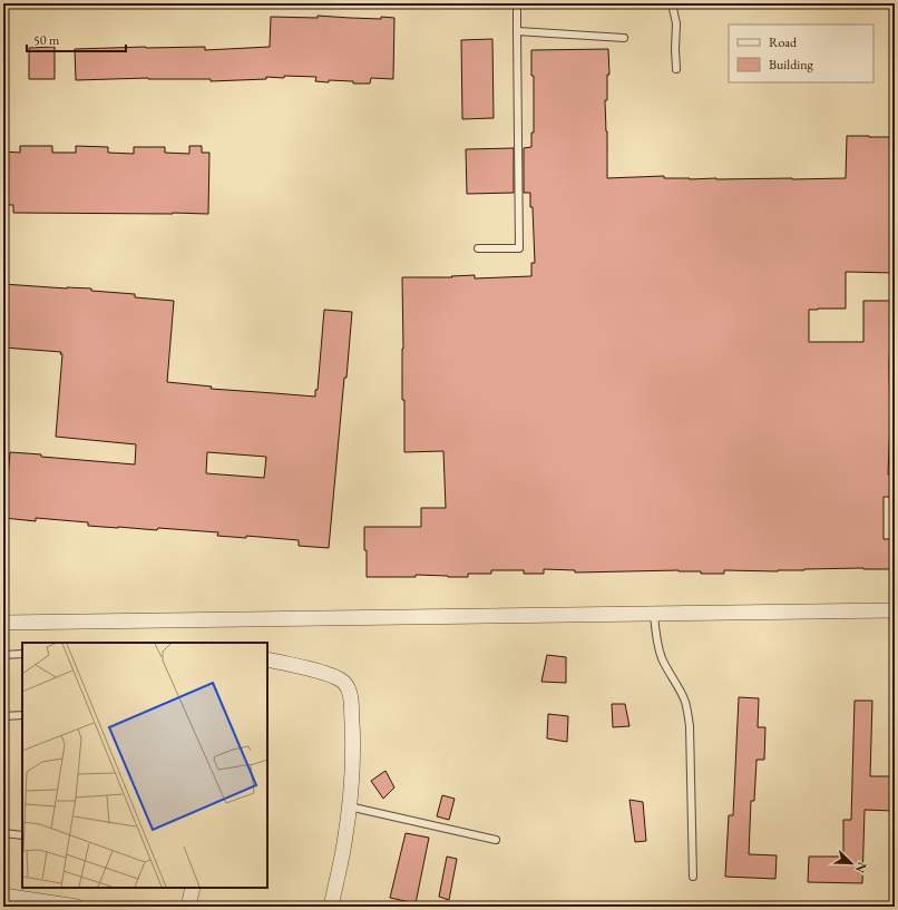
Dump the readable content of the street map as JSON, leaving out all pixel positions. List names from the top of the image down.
{
  "legend": ["Road", "Building"],
  "scale_bar": "50 m",
  "north": "bottom right"
}
